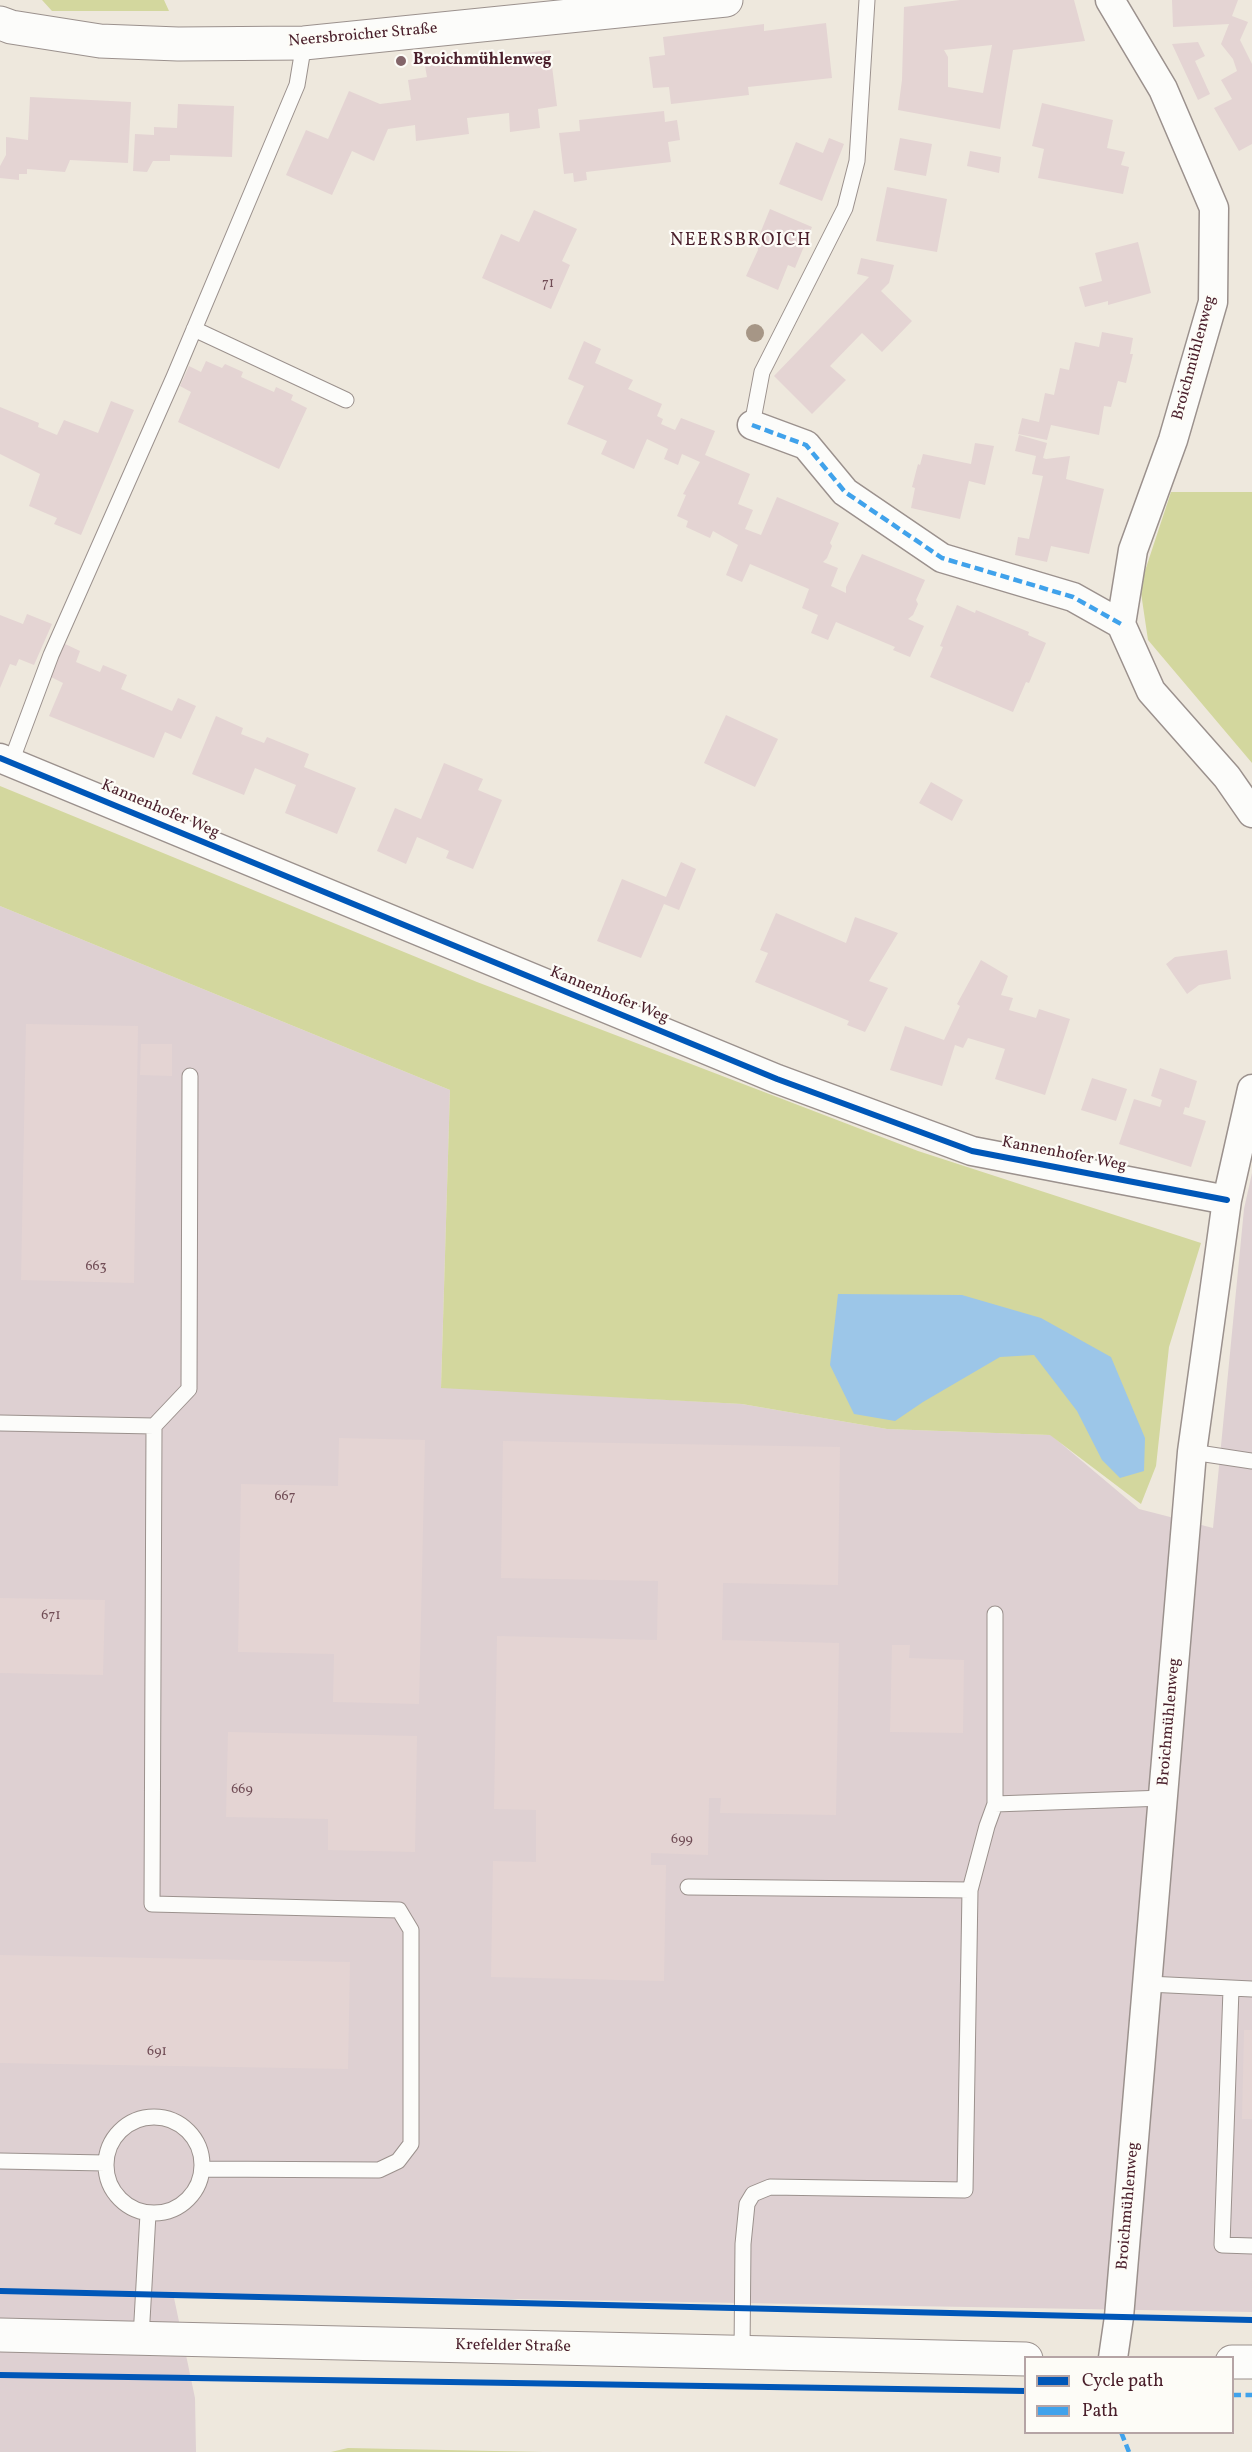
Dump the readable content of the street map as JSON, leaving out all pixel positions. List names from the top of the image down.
{
  "streets": {
    "street": [
      "Neersbroicher Straße",
      "Broichmühlenweg",
      "Kannenhofer Weg",
      "Krefelder Straße"
    ]
  },
  "crossings": [
    ["Broichmühlenweg", "Kannenhofer Weg"]
  ],
  "districts": ["NEERSBROICH"],
  "places": ["Broichmühlenweg"],
  "house_numbers": [
    "71",
    "663",
    "667",
    "671",
    "669",
    "699",
    "691"
  ],
  "legend": ["Cycle path", "Path"]
}
